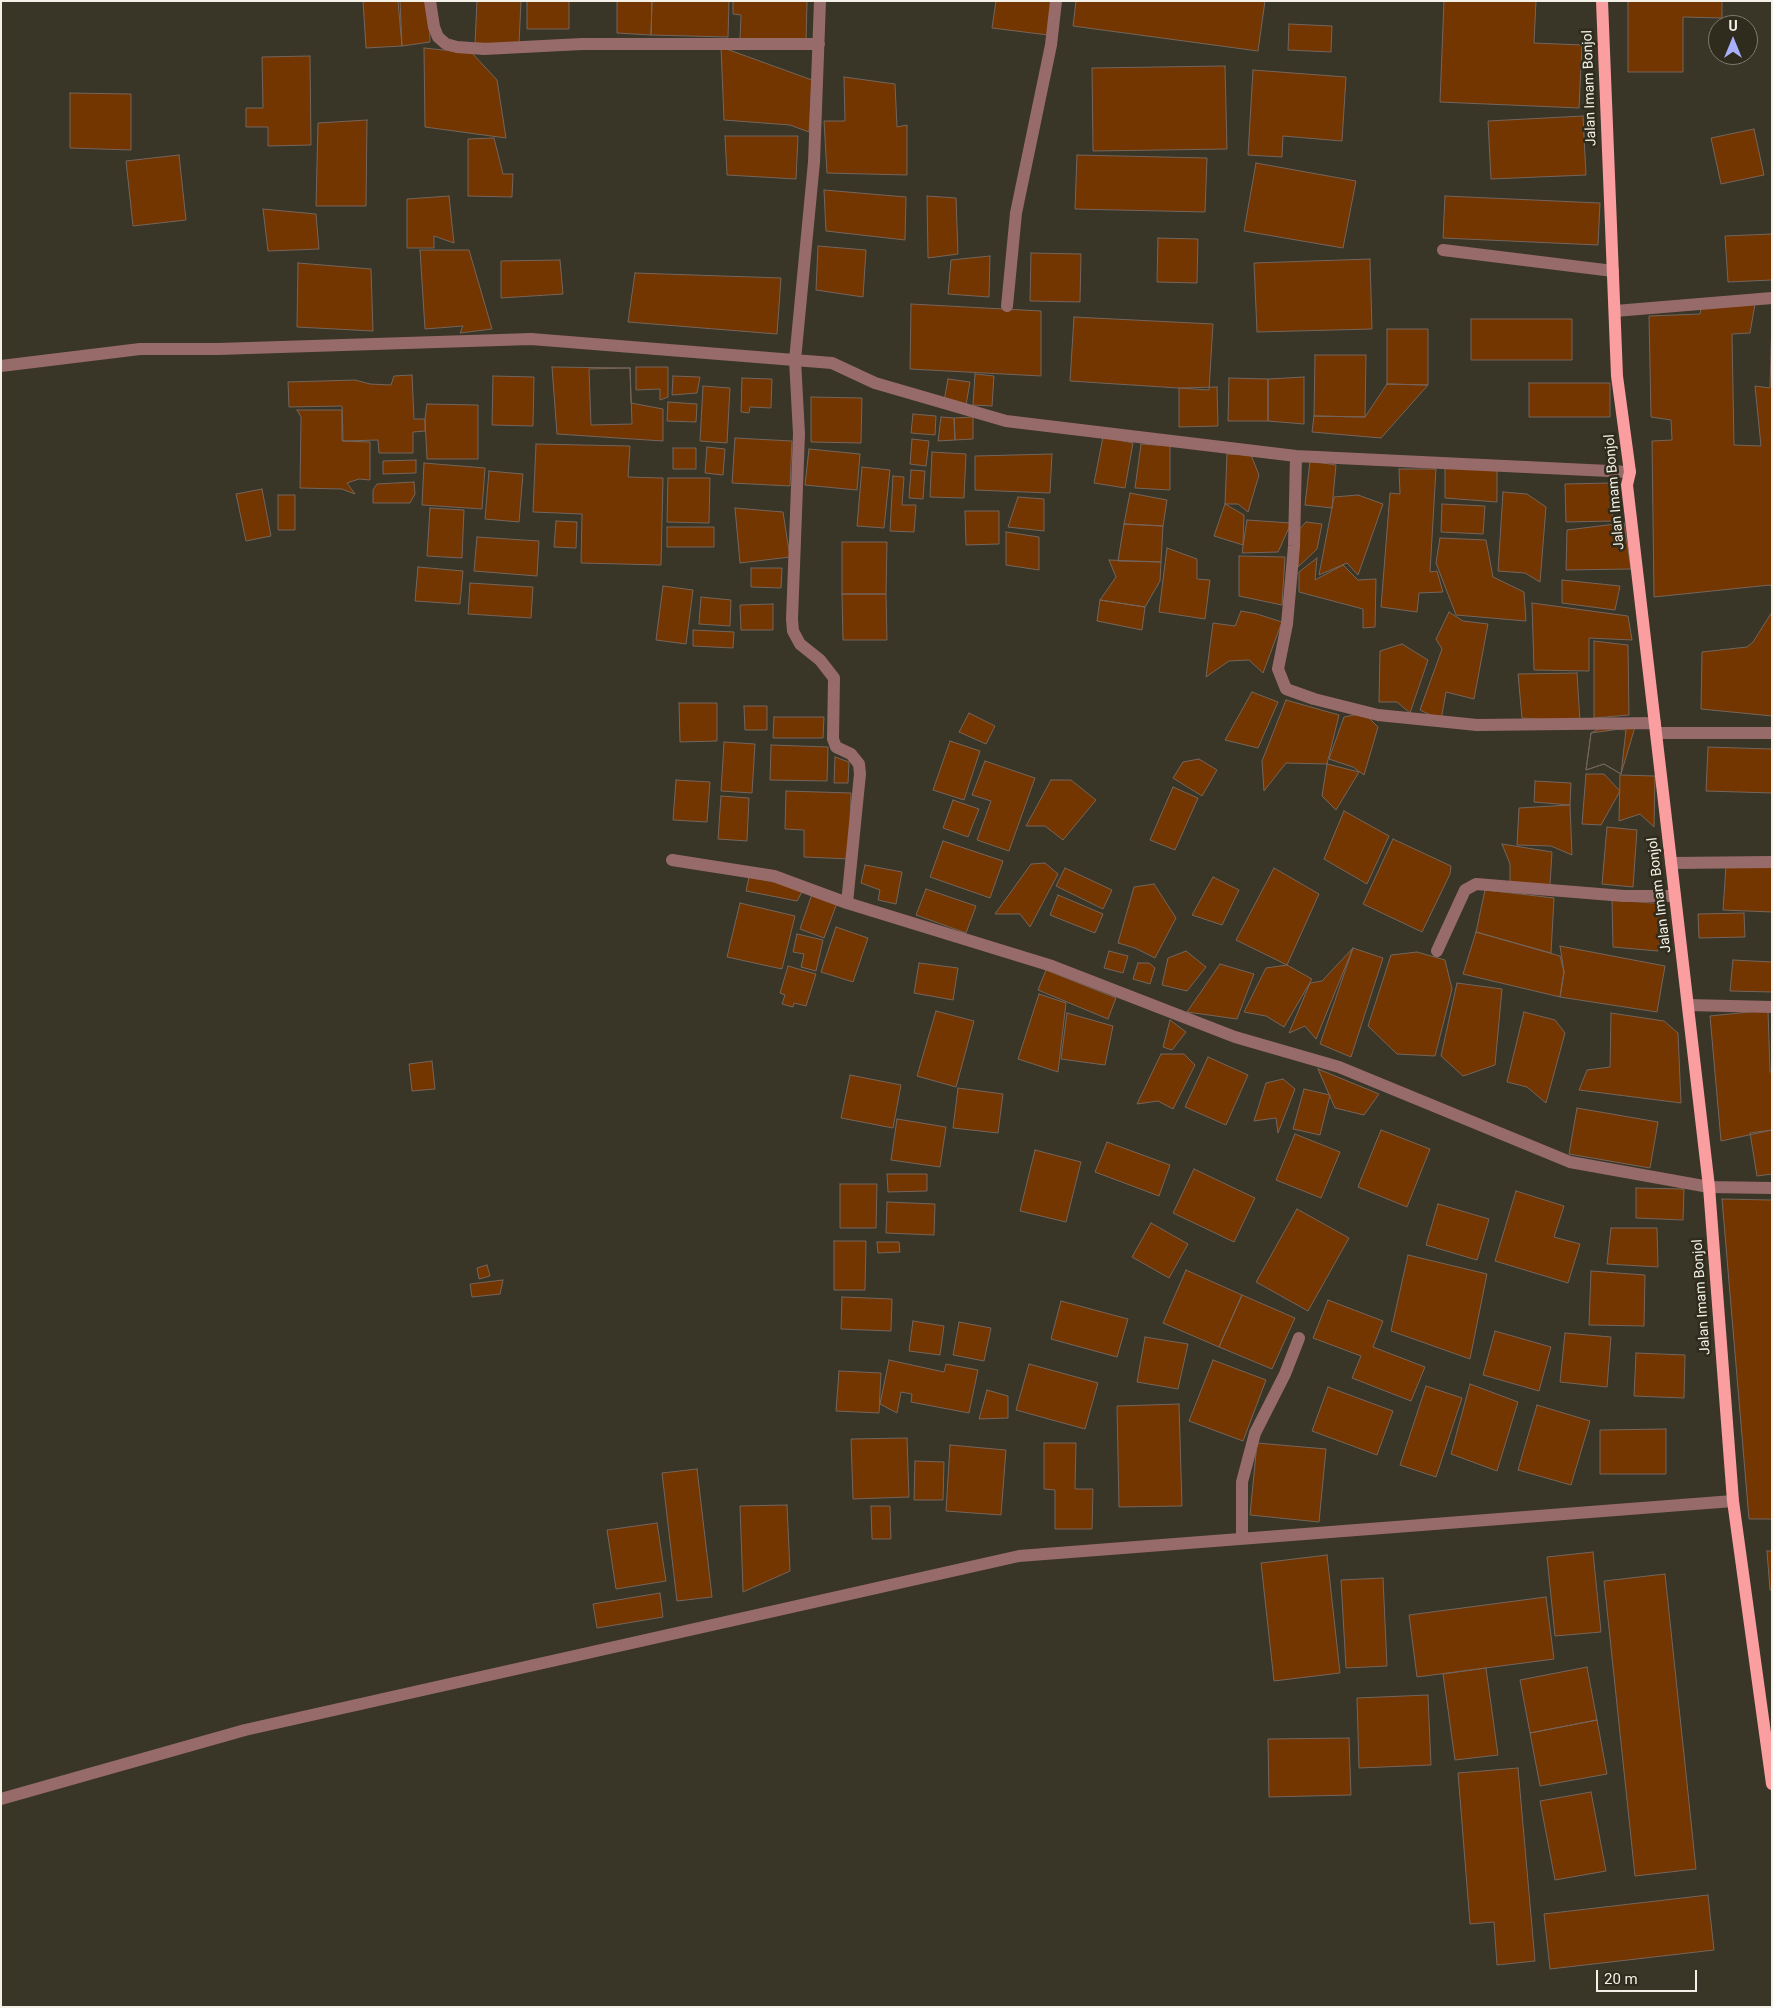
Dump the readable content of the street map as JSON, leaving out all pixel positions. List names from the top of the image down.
{
  "streets": {
    "main road": ["Jalan Imam Bonjol"]
  },
  "scale_bar": "20 m",
  "north": "top"
}
